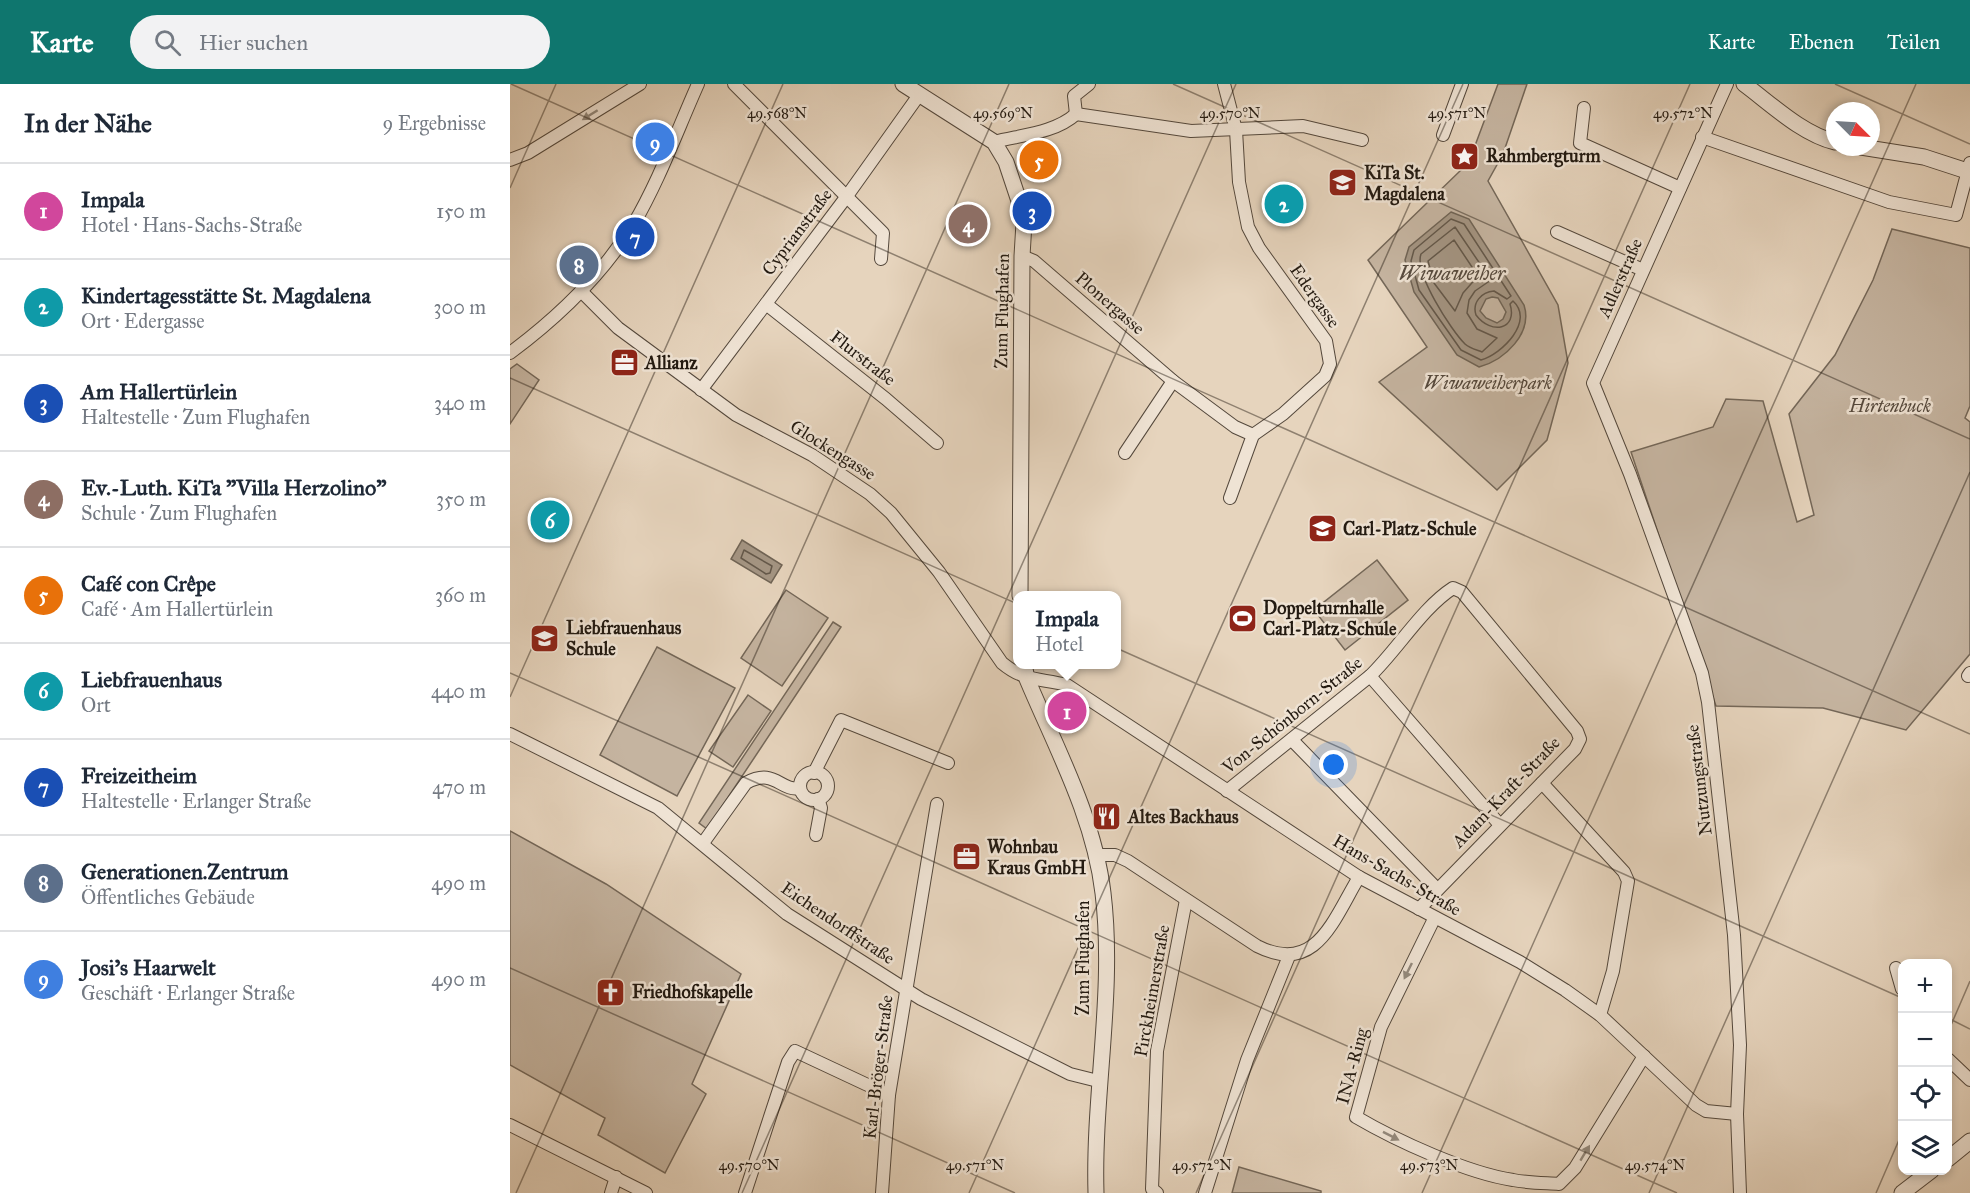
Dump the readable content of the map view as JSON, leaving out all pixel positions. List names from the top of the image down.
{
  "streets": {
    "street": [
      "Cyprianstraße",
      "Adlerstraße",
      "Edergasse",
      "Plonergasse",
      "Zum Flughafen",
      "Flurstraße",
      "Glockengasse",
      "Von-Schönborn-Straße",
      "Nutzungstraße",
      "Adam-Kraft-Straße",
      "Hans-Sachs-Straße",
      "Eichendorffstraße",
      "Pirckheimerstraße",
      "INA-Ring",
      "Karl-Bröger-Straße"
    ]
  },
  "crossings": [
    ["Cyprianstraße", "Zum Flughafen"],
    ["Cyprianstraße", "Flurstraße"],
    ["Cyprianstraße", "Glockengasse"],
    ["Adlerstraße", "Nutzungstraße"],
    ["Edergasse", "Plonergasse"],
    ["Plonergasse", "Zum Flughafen"],
    ["Zum Flughafen", "Hans-Sachs-Straße"],
    ["Zum Flughafen", "Eichendorffstraße"],
    ["Von-Schönborn-Straße", "Adam-Kraft-Straße"],
    ["Von-Schönborn-Straße", "Hans-Sachs-Straße"],
    ["Nutzungstraße", "Hans-Sachs-Straße"],
    ["Adam-Kraft-Straße", "Hans-Sachs-Straße"],
    ["Hans-Sachs-Straße", "INA-Ring"],
    ["Eichendorffstraße", "Karl-Bröger-Straße"]
  ],
  "water": ["Wiwaweiher"],
  "parks": ["Wiwaweiherpark", "Hirtenbuck"],
  "places": {
    "place": ["Rahmbergturm"],
    "school or university": ["KiTa St. Magdalena", "Carl-Platz-Schule", "Liebfrauenhaus Schule"],
    "office": ["Allianz", "Wohnbau Kraus GmbH"],
    "sports": ["Doppelturnhalle Carl-Platz-Schule"],
    "restaurant": ["Altes Backhaus"],
    "church": ["Friedhofskapelle"]
  },
  "north": "bottom right",
  "page": {
    "header": "Karte",
    "search": "Hier suchen",
    "nav": ["Karte", "Ebenen", "Teilen"],
    "heading": ["In der Nähe", "9 Ergebnisse"],
    "pins": [
      "9",
      "5",
      "2",
      "3",
      "4",
      "7",
      "8",
      "6",
      "1"
    ],
    "list": [
      {
        "mark": "1",
        "name": "Impala",
        "note": "Hotel · Hans-Sachs-Straße",
        "value": "150 m"
      },
      {
        "mark": "2",
        "name": "Kindertagesstätte St. Magdalena",
        "note": "Ort · Edergasse",
        "value": "300 m"
      },
      {
        "mark": "3",
        "name": "Am Hallertürlein",
        "note": "Haltestelle · Zum Flughafen",
        "value": "340 m"
      },
      {
        "mark": "4",
        "name": "Ev.-Luth. KiTa \"Villa Herzolino\"",
        "note": "Schule · Zum Flughafen",
        "value": "350 m"
      },
      {
        "mark": "5",
        "name": "Café con Crêpe",
        "note": "Café · Am Hallertürlein",
        "value": "360 m"
      },
      {
        "mark": "6",
        "name": "Liebfrauenhaus",
        "note": "Ort",
        "value": "440 m"
      },
      {
        "mark": "7",
        "name": "Freizeitheim",
        "note": "Haltestelle · Erlanger Straße",
        "value": "470 m"
      },
      {
        "mark": "8",
        "name": "Generationen.Zentrum",
        "note": "Öffentliches Gebäude",
        "value": "490 m"
      },
      {
        "mark": "9",
        "name": "Josi's Haarwelt",
        "note": "Geschäft · Erlanger Straße",
        "value": "490 m"
      }
    ],
    "popup": ["Impala", "Hotel"],
    "map_buttons": ["+", "−"]
  },
  "coordinates": [
    "49.568°N",
    "49.569°N",
    "49.570°N",
    "49.571°N",
    "49.572°N",
    "49.573°N",
    "49.574°N"
  ]
}
